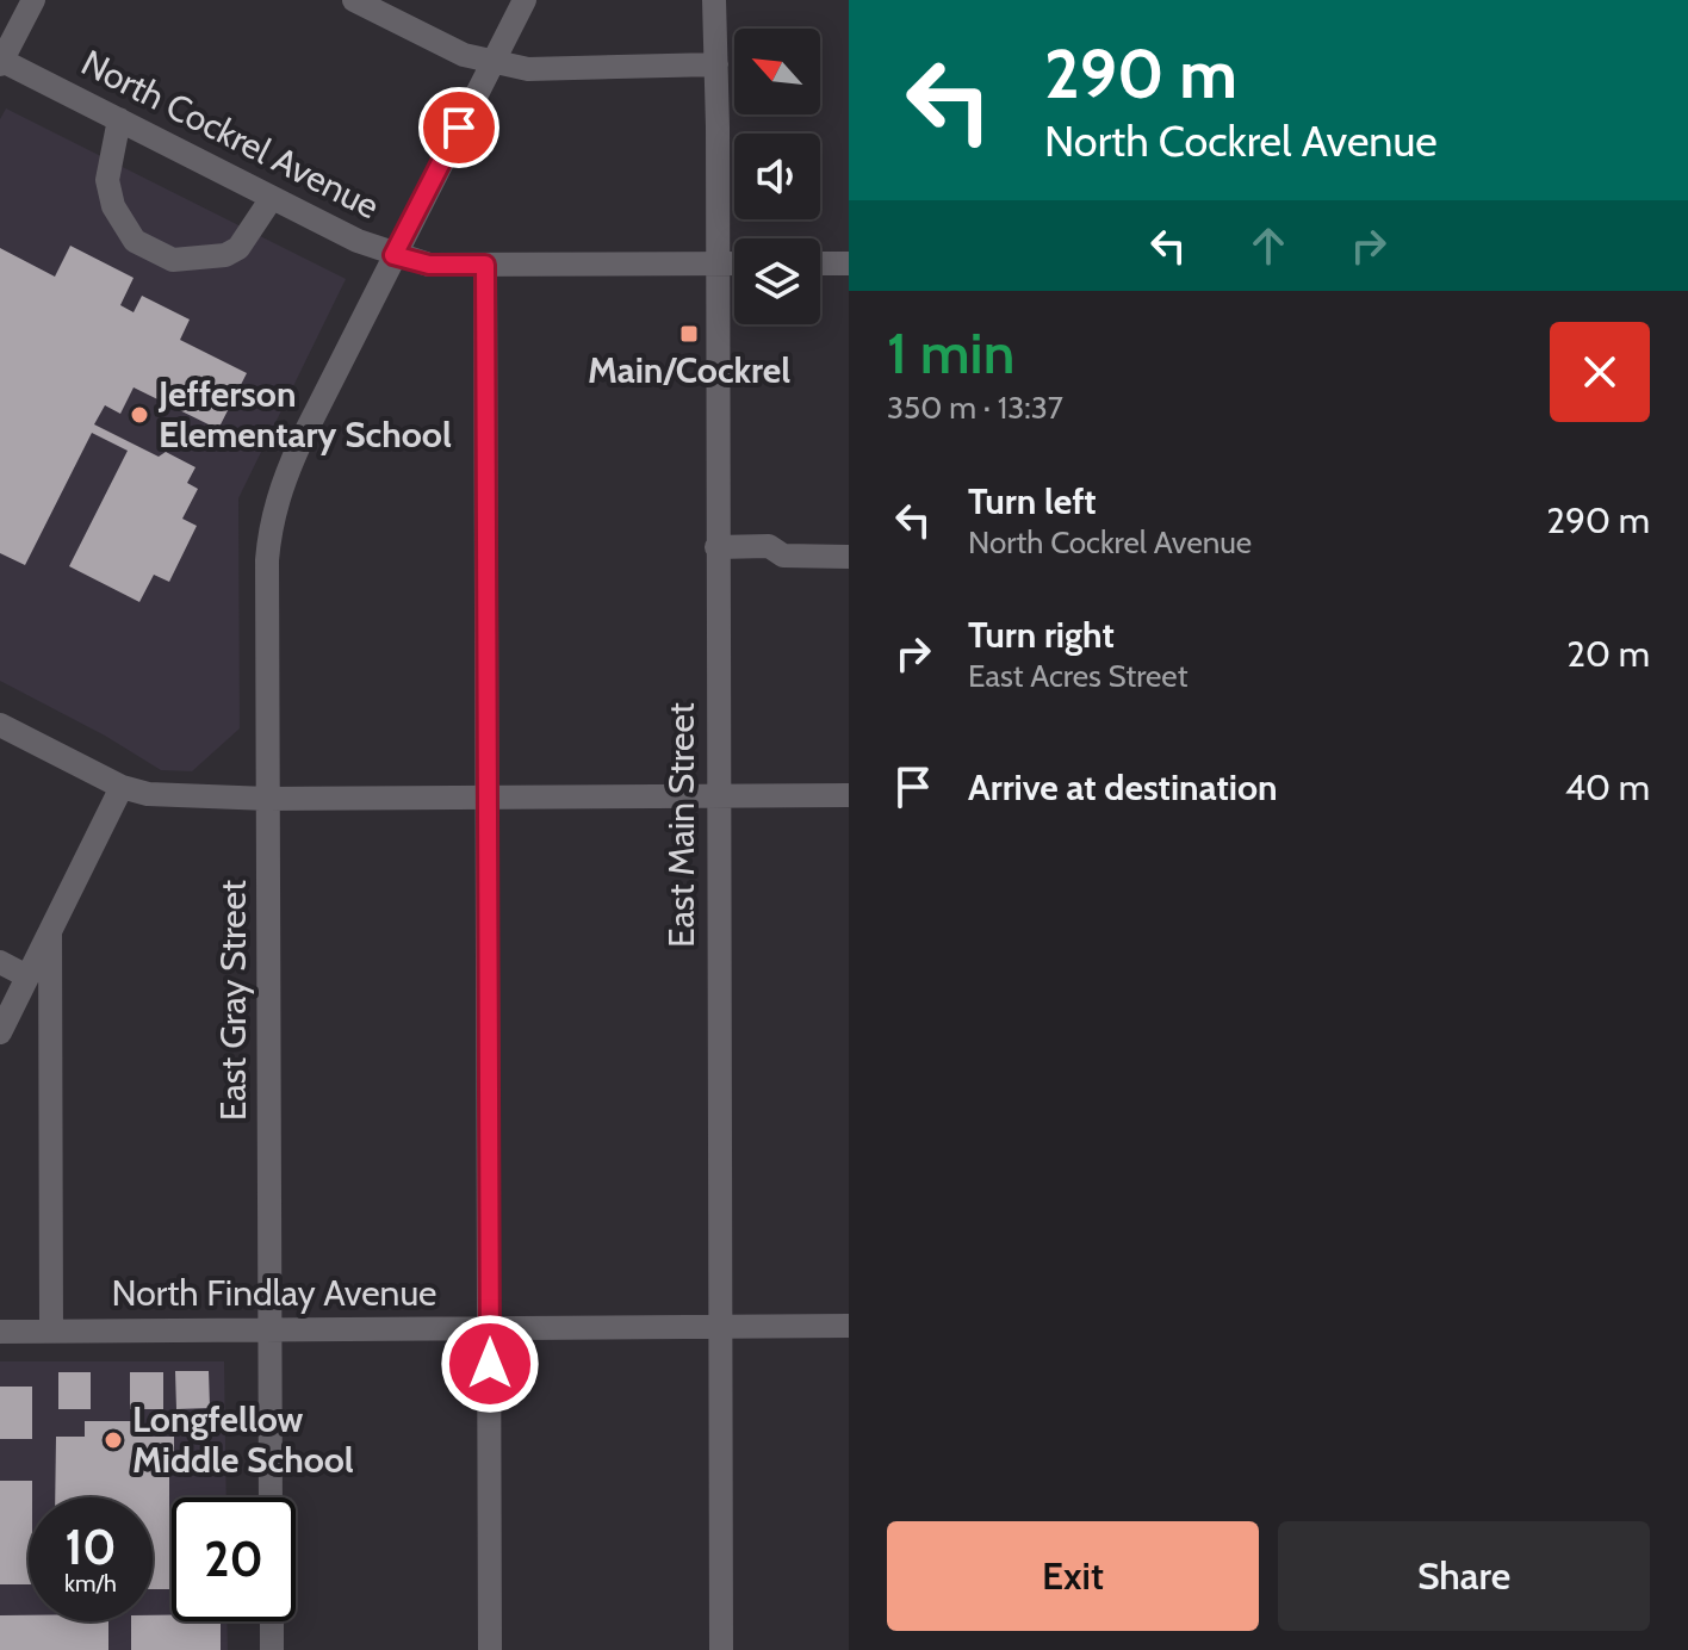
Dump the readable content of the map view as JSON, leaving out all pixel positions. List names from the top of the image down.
{
  "streets": {
    "street": [
      "North Cockrel Avenue",
      "East Main Street",
      "East Gray Street",
      "North Findlay Avenue"
    ]
  },
  "crossings": [
    ["North Cockrel Avenue", "East Main Street"],
    ["North Cockrel Avenue", "East Gray Street"],
    ["East Main Street", "North Findlay Avenue"],
    ["East Gray Street", "North Findlay Avenue"]
  ],
  "places": {
    "transit": ["Main/Cockrel"],
    "other": ["Jefferson Elementary School", "Longfellow Middle School"]
  },
  "north": "top left",
  "page": {
    "turn": ["290 m", "North Cockrel Avenue"],
    "heading": ["1 min", "350 m · 13:37"],
    "list": [
      {
        "name": "Turn left",
        "note": "North Cockrel Avenue",
        "value": "290 m"
      },
      {
        "name": "Turn right",
        "note": "East Acres Street",
        "value": "20 m"
      },
      {
        "name": "Arrive at destination",
        "value": "40 m"
      }
    ],
    "speed": "10 km/h",
    "limit": "20",
    "buttons": ["Exit", "Share"]
  }
}
